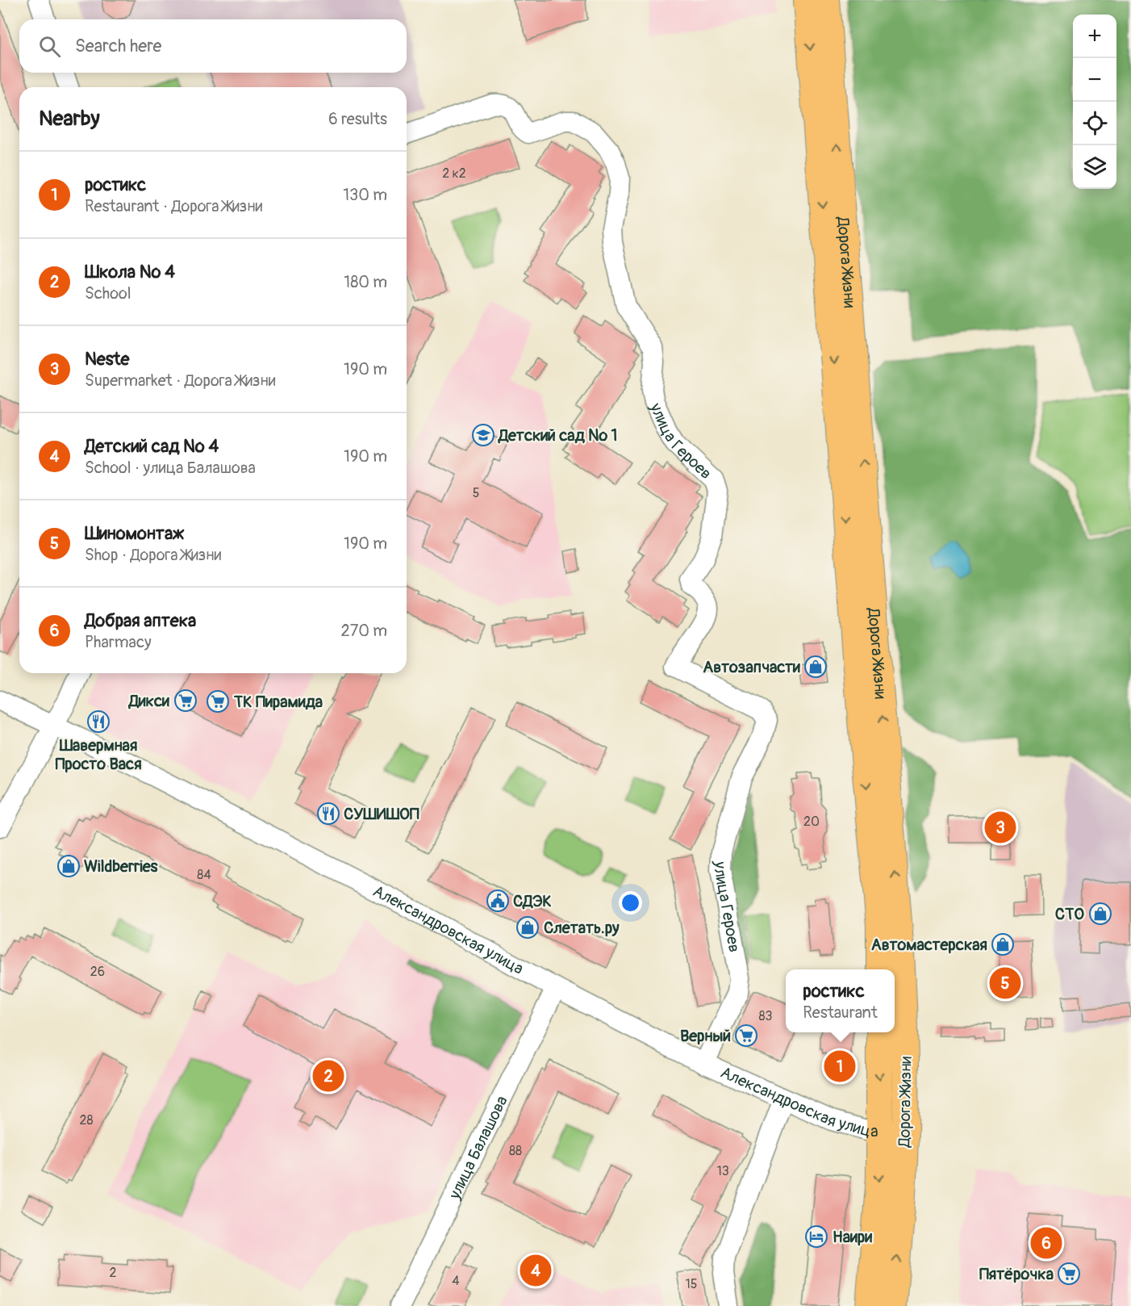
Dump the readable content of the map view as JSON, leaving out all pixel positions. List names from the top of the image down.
{
  "streets": {
    "main road": ["Дорога Жизни"],
    "street": ["улица Героев", "Александровская улица", "улица Балашова"]
  },
  "crossings": [
    ["Дорога Жизни", "Александровская улица"],
    ["улица Героев", "Александровская улица"],
    ["Александровская улица", "улица Балашова"]
  ],
  "places": {
    "school or university": ["Детский сад № 1"],
    "shop": [
      "Автозапчасти",
      "Wildberries",
      "СТО",
      "Слетать.ру",
      "Автомастерская"
    ],
    "supermarket": [
      "Дикси",
      "ТК Пирамида",
      "Верный",
      "Пятёрочка"
    ],
    "restaurant": ["Шавермная Просто Вася", "СУШИШОП"],
    "public building": ["СДЭК"],
    "hotel": ["Наири"]
  },
  "house_numbers": [
    "2 к2",
    "5",
    "20",
    "84",
    "26",
    "83",
    "28",
    "88",
    "13",
    "2",
    "4",
    "15"
  ],
  "page": {
    "map_buttons": ["+", "−"],
    "search": "Search here",
    "heading": ["Nearby", "6 results"],
    "list": [
      {
        "mark": "1",
        "name": "ростикс",
        "note": "Restaurant · Дорога Жизни",
        "value": "130 m"
      },
      {
        "mark": "2",
        "name": "Школа № 4",
        "note": "School",
        "value": "180 m"
      },
      {
        "mark": "3",
        "name": "Neste",
        "note": "Supermarket · Дорога Жизни",
        "value": "190 m"
      },
      {
        "mark": "4",
        "name": "Детский сад № 4",
        "note": "School · улица Балашова",
        "value": "190 m"
      },
      {
        "mark": "5",
        "name": "Шиномонтаж",
        "note": "Shop · Дорога Жизни",
        "value": "190 m"
      },
      {
        "mark": "6",
        "name": "Добрая аптека",
        "note": "Pharmacy",
        "value": "270 m"
      }
    ],
    "pins": [
      "3",
      "5",
      "1",
      "2",
      "6",
      "4"
    ],
    "popup": ["ростикс", "Restaurant"]
  }
}
